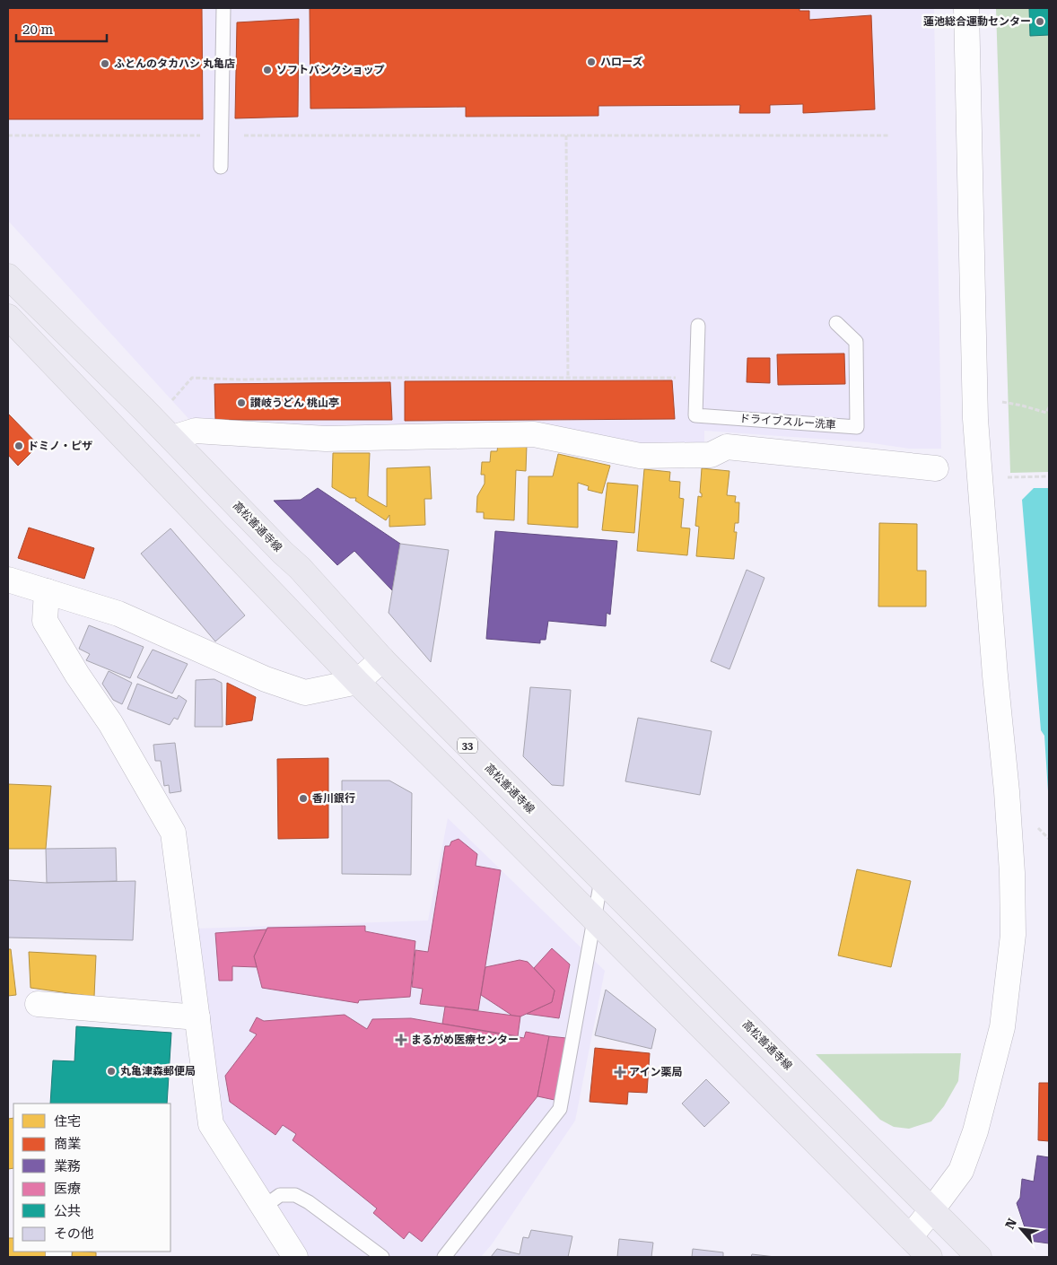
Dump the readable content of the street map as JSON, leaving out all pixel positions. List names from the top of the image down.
{
  "streets": {
    "main road": ["高松善通寺線", "33"],
    "lane": ["ドライブスルー洗車"]
  },
  "places": {
    "other": [
      "蓮池総合運動センター",
      "ハローズ",
      "ふとんのタカハシ 丸亀店",
      "ソフトバンクショップ",
      "讃岐うどん 桃山亭",
      "ドミノ・ピザ",
      "香川銀行",
      "丸亀津森郵便局"
    ],
    "health": ["まるがめ医療センター", "アイン薬局"]
  },
  "legend": [
    "住宅",
    "商業",
    "業務",
    "医療",
    "公共",
    "その他"
  ],
  "scale_bar": "20 m",
  "north": "top left"
}
